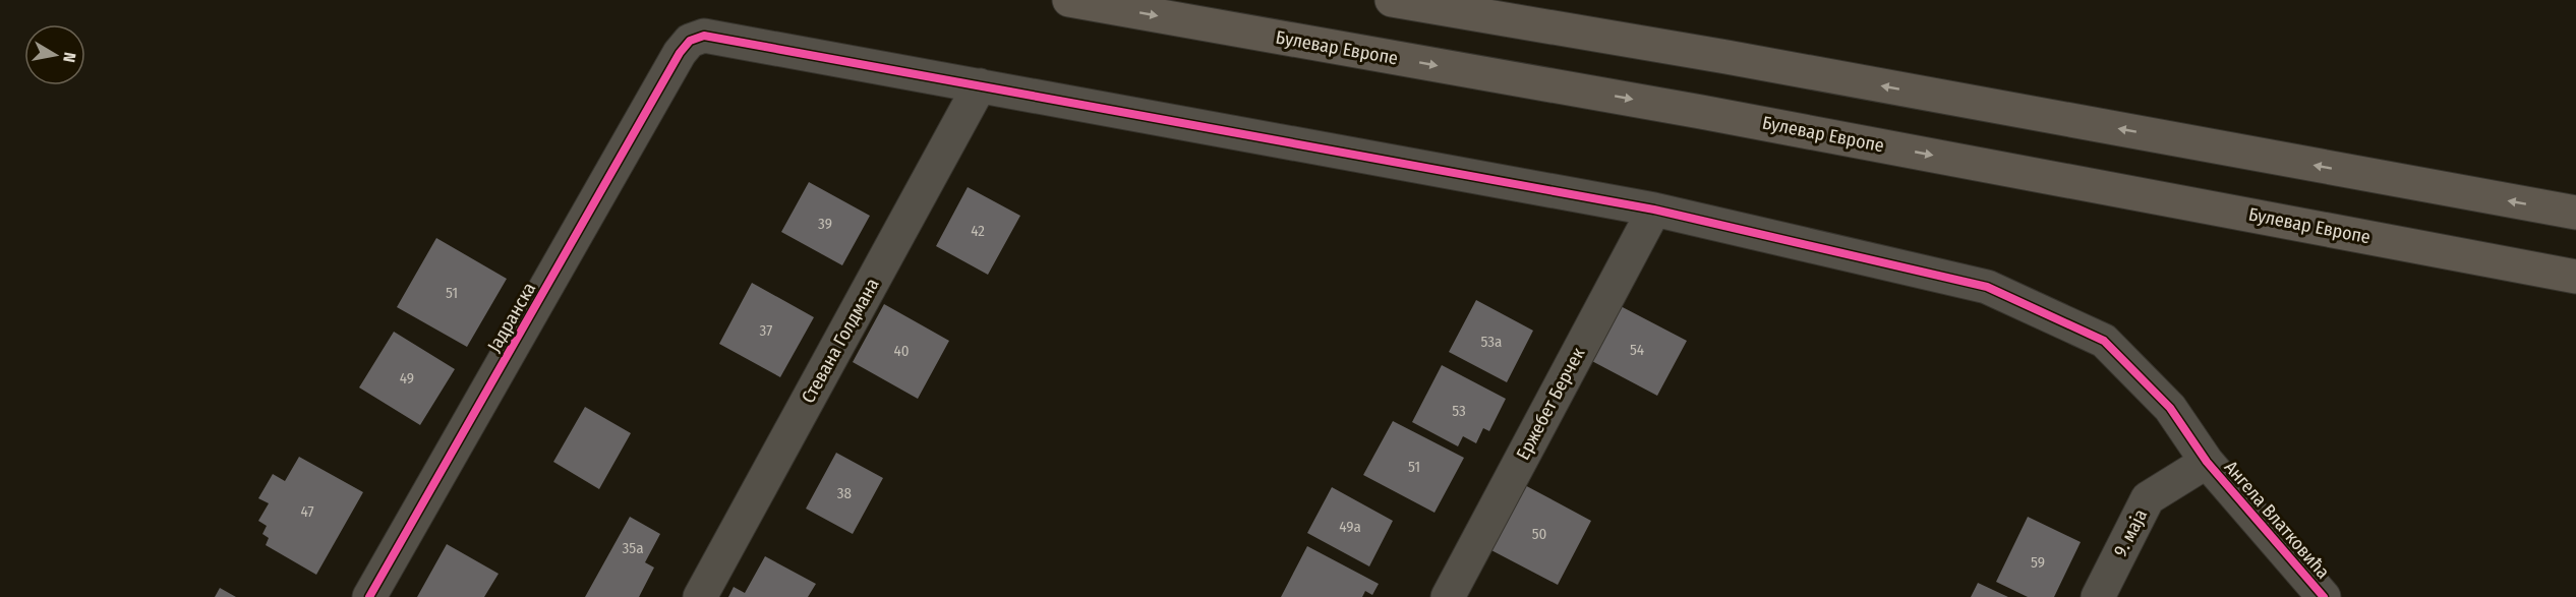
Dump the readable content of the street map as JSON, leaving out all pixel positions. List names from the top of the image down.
{
  "streets": {
    "main road": ["Булевар Европе"],
    "street": [
      "Јадранска",
      "Стевана Голдмана",
      "Ержебет Берчек",
      "Ангела Влатковића",
      "9. маја"
    ]
  },
  "crossings": [
    ["Јадранска", "Ангела Влатковића"],
    ["Стевана Голдмана", "Ангела Влатковића"],
    ["Ержебет Берчек", "Ангела Влатковића"],
    ["Ангела Влатковића", "9. маја"]
  ],
  "house_numbers": [
    "39",
    "42",
    "51",
    "37",
    "53a",
    "54",
    "40",
    "49",
    "53",
    "51",
    "38",
    "47",
    "49a",
    "50",
    "35a",
    "59"
  ],
  "north": "right"
}
